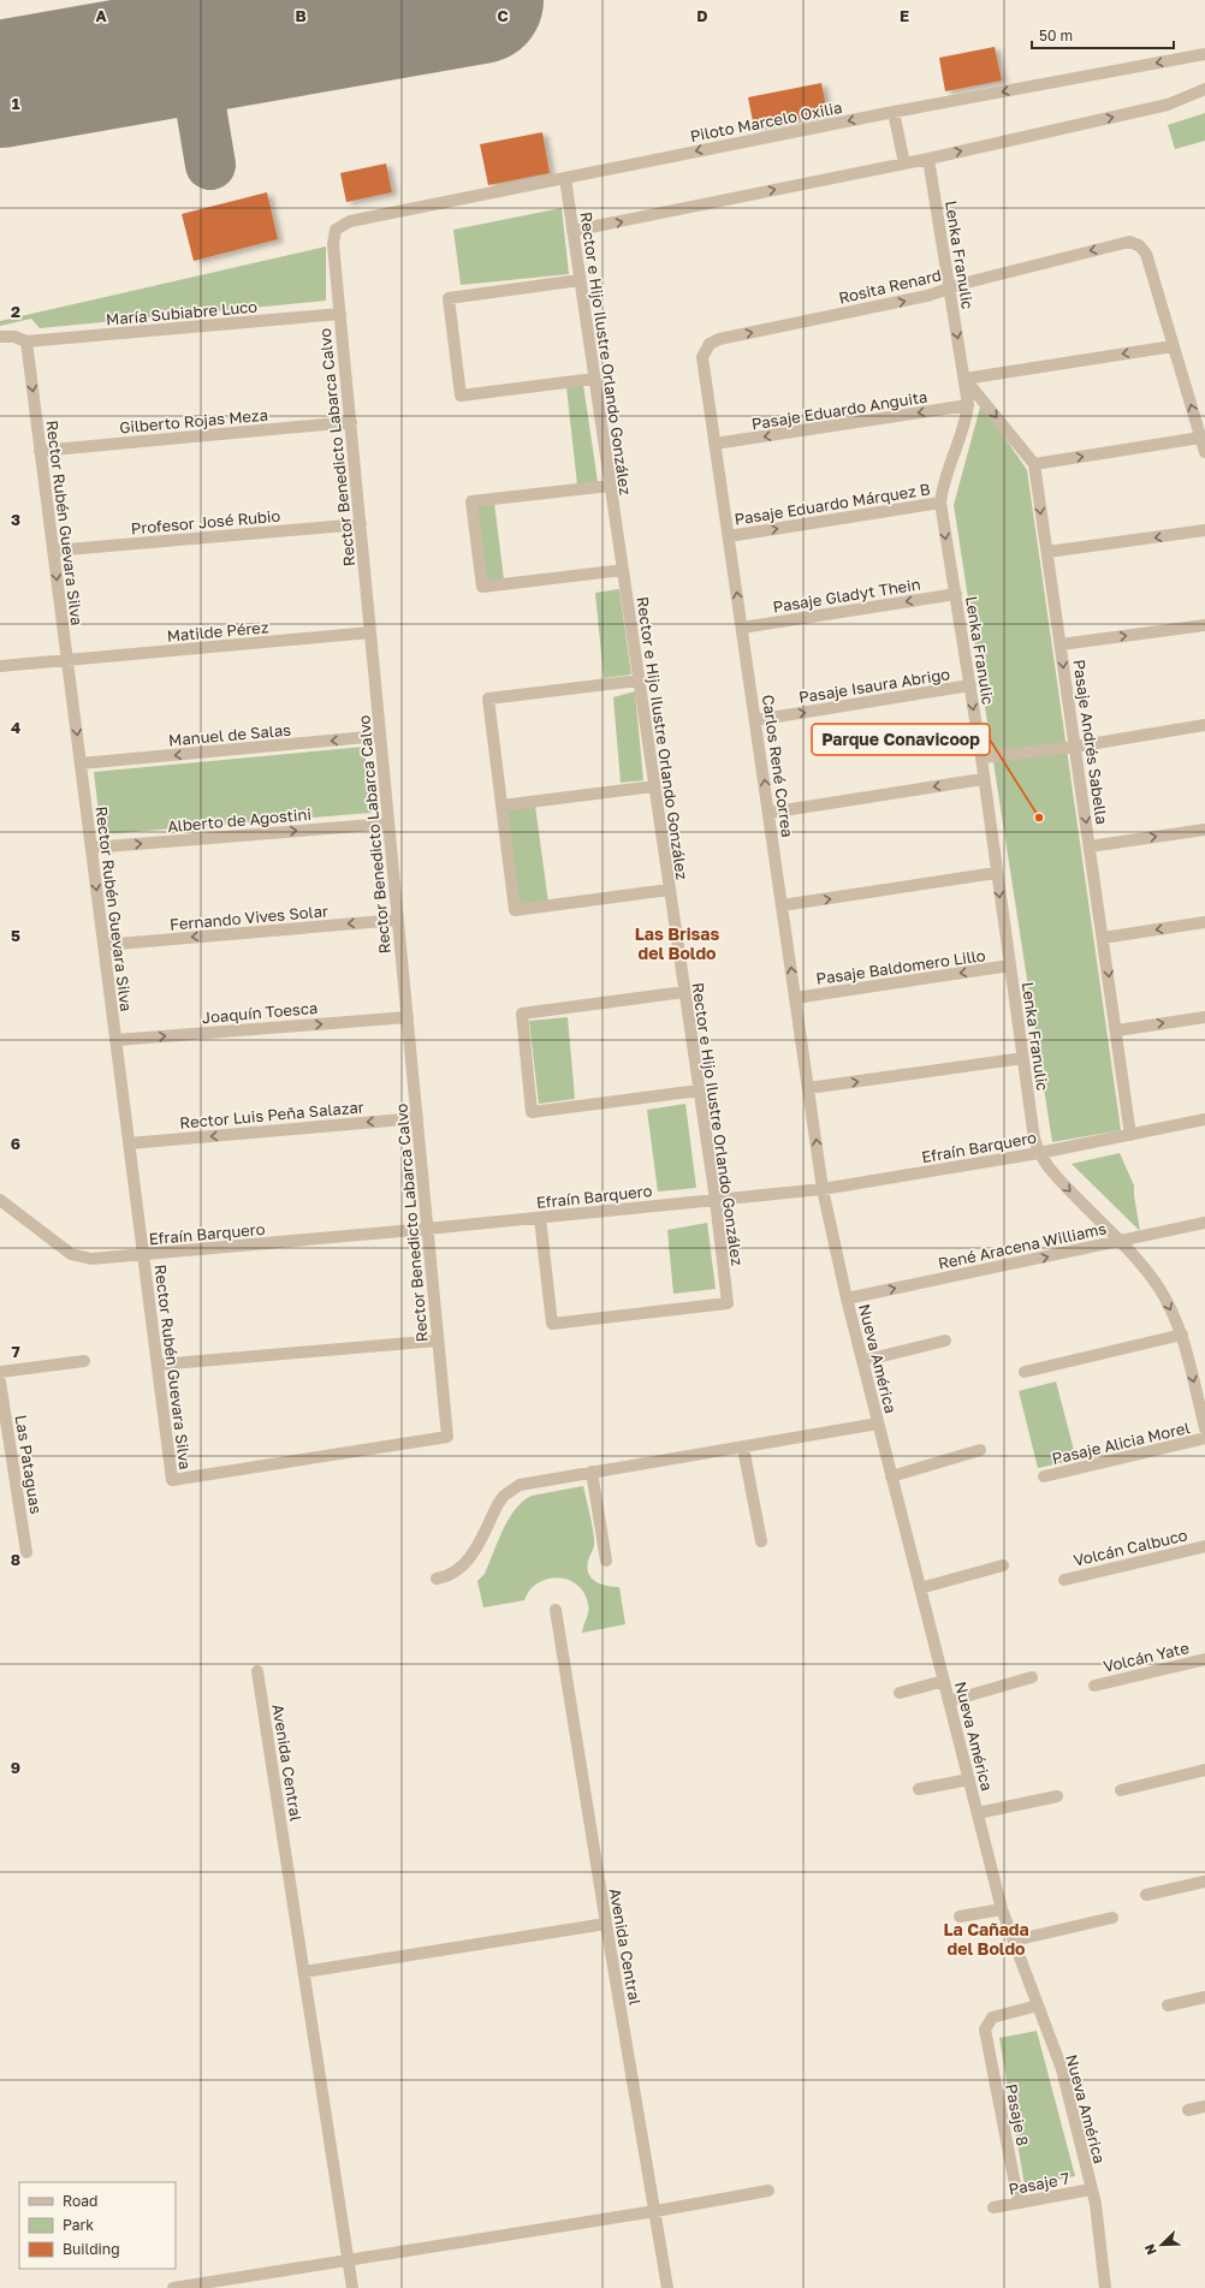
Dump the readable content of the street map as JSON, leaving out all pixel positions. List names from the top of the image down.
{
  "streets": {
    "street": [
      "Piloto Marcelo Oxilia",
      "Lenka Franulic",
      "Rosita Renard",
      "María Subiabre Luco",
      "Rector e Hijo Ilustre Orlando González",
      "Pasaje Eduardo Anguita",
      "Gilberto Rojas Meza",
      "Rector Benedicto Labarca Calvo",
      "Pasaje Eduardo Márquez B",
      "Profesor José Rubio",
      "Rector Rubén Guevara Silva",
      "Pasaje Gladyt Thein",
      "Matilde Pérez",
      "Pasaje Isaura Abrigo",
      "Manuel de Salas",
      "Pasaje Andrés Sabella",
      "Carlos René Correa",
      "Alberto de Agostini",
      "Fernando Vives Solar",
      "Pasaje Baldomero Lillo",
      "Joaquín Toesca",
      "Rector Luis Peña Salazar",
      "Efraín Barquero",
      "René Aracena Williams",
      "Nueva América",
      "Pasaje Alicia Morel",
      "Las Pataguas",
      "Volcán Calbuco",
      "Volcán Yate",
      "Avenida Central",
      "Pasaje 8",
      "Pasaje 7"
    ]
  },
  "crossings": [
    ["Piloto Marcelo Oxilia", "Rector e Hijo Ilustre Orlando González"],
    ["Piloto Marcelo Oxilia", "Rector Benedicto Labarca Calvo"],
    ["Lenka Franulic", "Rosita Renard"],
    ["Lenka Franulic", "Pasaje Eduardo Anguita"],
    ["Lenka Franulic", "Pasaje Eduardo Márquez B"],
    ["Lenka Franulic", "Pasaje Gladyt Thein"],
    ["Lenka Franulic", "Pasaje Isaura Abrigo"],
    ["Lenka Franulic", "Pasaje Baldomero Lillo"],
    ["Lenka Franulic", "Efraín Barquero"],
    ["Lenka Franulic", "René Aracena Williams"],
    ["Rosita Renard", "Carlos René Correa"],
    ["María Subiabre Luco", "Rector Benedicto Labarca Calvo"],
    ["María Subiabre Luco", "Rector Rubén Guevara Silva"],
    ["Rector e Hijo Ilustre Orlando González", "Efraín Barquero"],
    ["Pasaje Eduardo Anguita", "Carlos René Correa"],
    ["Gilberto Rojas Meza", "Rector Benedicto Labarca Calvo"],
    ["Gilberto Rojas Meza", "Rector Rubén Guevara Silva"],
    ["Rector Benedicto Labarca Calvo", "Profesor José Rubio"],
    ["Rector Benedicto Labarca Calvo", "Rector Rubén Guevara Silva"],
    ["Rector Benedicto Labarca Calvo", "Matilde Pérez"],
    ["Rector Benedicto Labarca Calvo", "Manuel de Salas"],
    ["Rector Benedicto Labarca Calvo", "Alberto de Agostini"],
    ["Rector Benedicto Labarca Calvo", "Fernando Vives Solar"],
    ["Rector Benedicto Labarca Calvo", "Joaquín Toesca"],
    ["Rector Benedicto Labarca Calvo", "Rector Luis Peña Salazar"],
    ["Rector Benedicto Labarca Calvo", "Efraín Barquero"],
    ["Pasaje Eduardo Márquez B", "Carlos René Correa"],
    ["Profesor José Rubio", "Rector Rubén Guevara Silva"],
    ["Rector Rubén Guevara Silva", "Matilde Pérez"],
    ["Rector Rubén Guevara Silva", "Manuel de Salas"],
    ["Rector Rubén Guevara Silva", "Alberto de Agostini"],
    ["Rector Rubén Guevara Silva", "Fernando Vives Solar"],
    ["Rector Rubén Guevara Silva", "Joaquín Toesca"],
    ["Rector Rubén Guevara Silva", "Rector Luis Peña Salazar"],
    ["Rector Rubén Guevara Silva", "Efraín Barquero"],
    ["Pasaje Gladyt Thein", "Carlos René Correa"],
    ["Pasaje Isaura Abrigo", "Carlos René Correa"],
    ["Pasaje Andrés Sabella", "Efraín Barquero"],
    ["Carlos René Correa", "Pasaje Baldomero Lillo"],
    ["Carlos René Correa", "Efraín Barquero"],
    ["Carlos René Correa", "Nueva América"],
    ["Efraín Barquero", "Nueva América"],
    ["René Aracena Williams", "Nueva América"],
    ["Nueva América", "Pasaje 8"],
    ["Nueva América", "Pasaje 7"],
    ["Pasaje 8", "Pasaje 7"]
  ],
  "one_way": [
    "Lenka Franulic",
    "Pasaje Eduardo Anguita",
    "Pasaje Eduardo Márquez B",
    "Rector Rubén Guevara Silva",
    "Pasaje Gladyt Thein",
    "Manuel de Salas",
    "Pasaje Andrés Sabella",
    "Carlos René Correa",
    "Alberto de Agostini",
    "Fernando Vives Solar",
    "Joaquín Toesca",
    "Rector Luis Peña Salazar"
  ],
  "districts": ["Las Brisas del Boldo", "La Cañada del Boldo"],
  "places": ["Parque Conavicoop"],
  "legend": ["Road", "Park", "Building"],
  "scale_bar": "50 m",
  "north": "bottom left",
  "grid": {
    "columns": [
      "A",
      "B",
      "C",
      "D",
      "E"
    ],
    "rows": [
      "1",
      "2",
      "3",
      "4",
      "5",
      "6",
      "7",
      "8",
      "9"
    ]
  }
}
